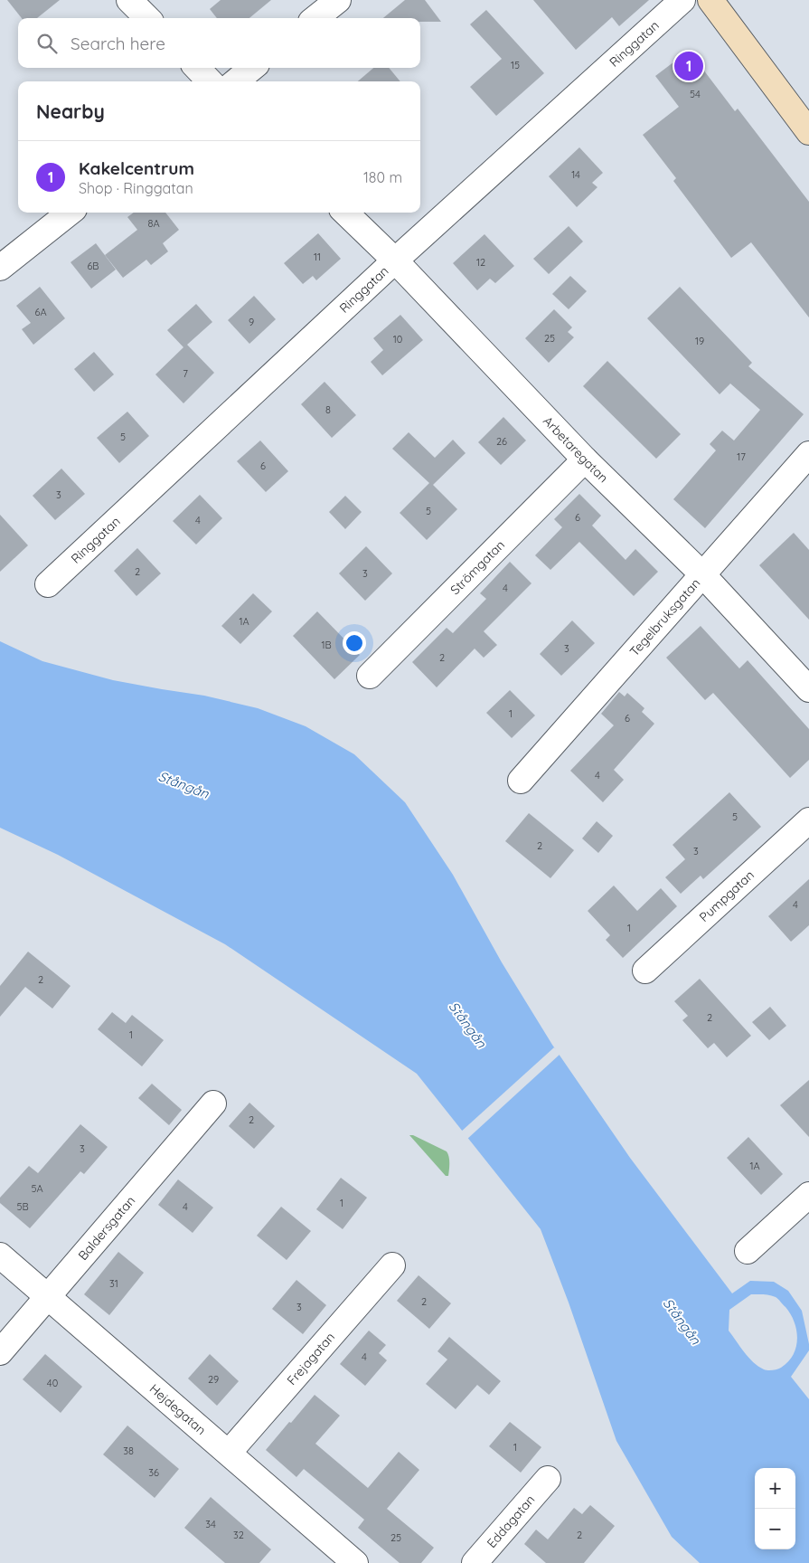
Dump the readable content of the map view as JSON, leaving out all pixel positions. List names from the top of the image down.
{
  "streets": {
    "street": [
      "Ringgatan",
      "Arbetaregatan",
      "Strömgatan",
      "Tegelbruksgatan",
      "Pumpgatan",
      "Baldersgatan",
      "Frejagatan",
      "Hejdegatan",
      "Eddagatan"
    ]
  },
  "crossings": [
    ["Ringgatan", "Arbetaregatan"],
    ["Arbetaregatan", "Strömgatan"],
    ["Arbetaregatan", "Tegelbruksgatan"],
    ["Baldersgatan", "Hejdegatan"],
    ["Frejagatan", "Hejdegatan"]
  ],
  "water": ["Stångån"],
  "house_numbers": [
    "15",
    "54",
    "14",
    "8A",
    "11",
    "12",
    "6B",
    "6A",
    "9",
    "25",
    "10",
    "19",
    "7",
    "8",
    "5",
    "26",
    "17",
    "6",
    "3",
    "5",
    "6",
    "4",
    "2",
    "3",
    "4",
    "1A",
    "1B",
    "3",
    "2",
    "1",
    "6",
    "4",
    "5",
    "2",
    "3",
    "4",
    "1",
    "2",
    "2",
    "1",
    "2",
    "3",
    "1A",
    "5A",
    "1",
    "5B",
    "4",
    "31",
    "2",
    "3",
    "4",
    "29",
    "40",
    "1",
    "38",
    "36",
    "34",
    "32",
    "2",
    "25"
  ],
  "page": {
    "search": "Search here",
    "pins": "1",
    "heading": "Nearby",
    "list": [
      {
        "mark": "1",
        "name": "Kakelcentrum",
        "note": "Shop · Ringgatan",
        "value": "180 m"
      }
    ],
    "map_buttons": ["+", "−"]
  }
}
